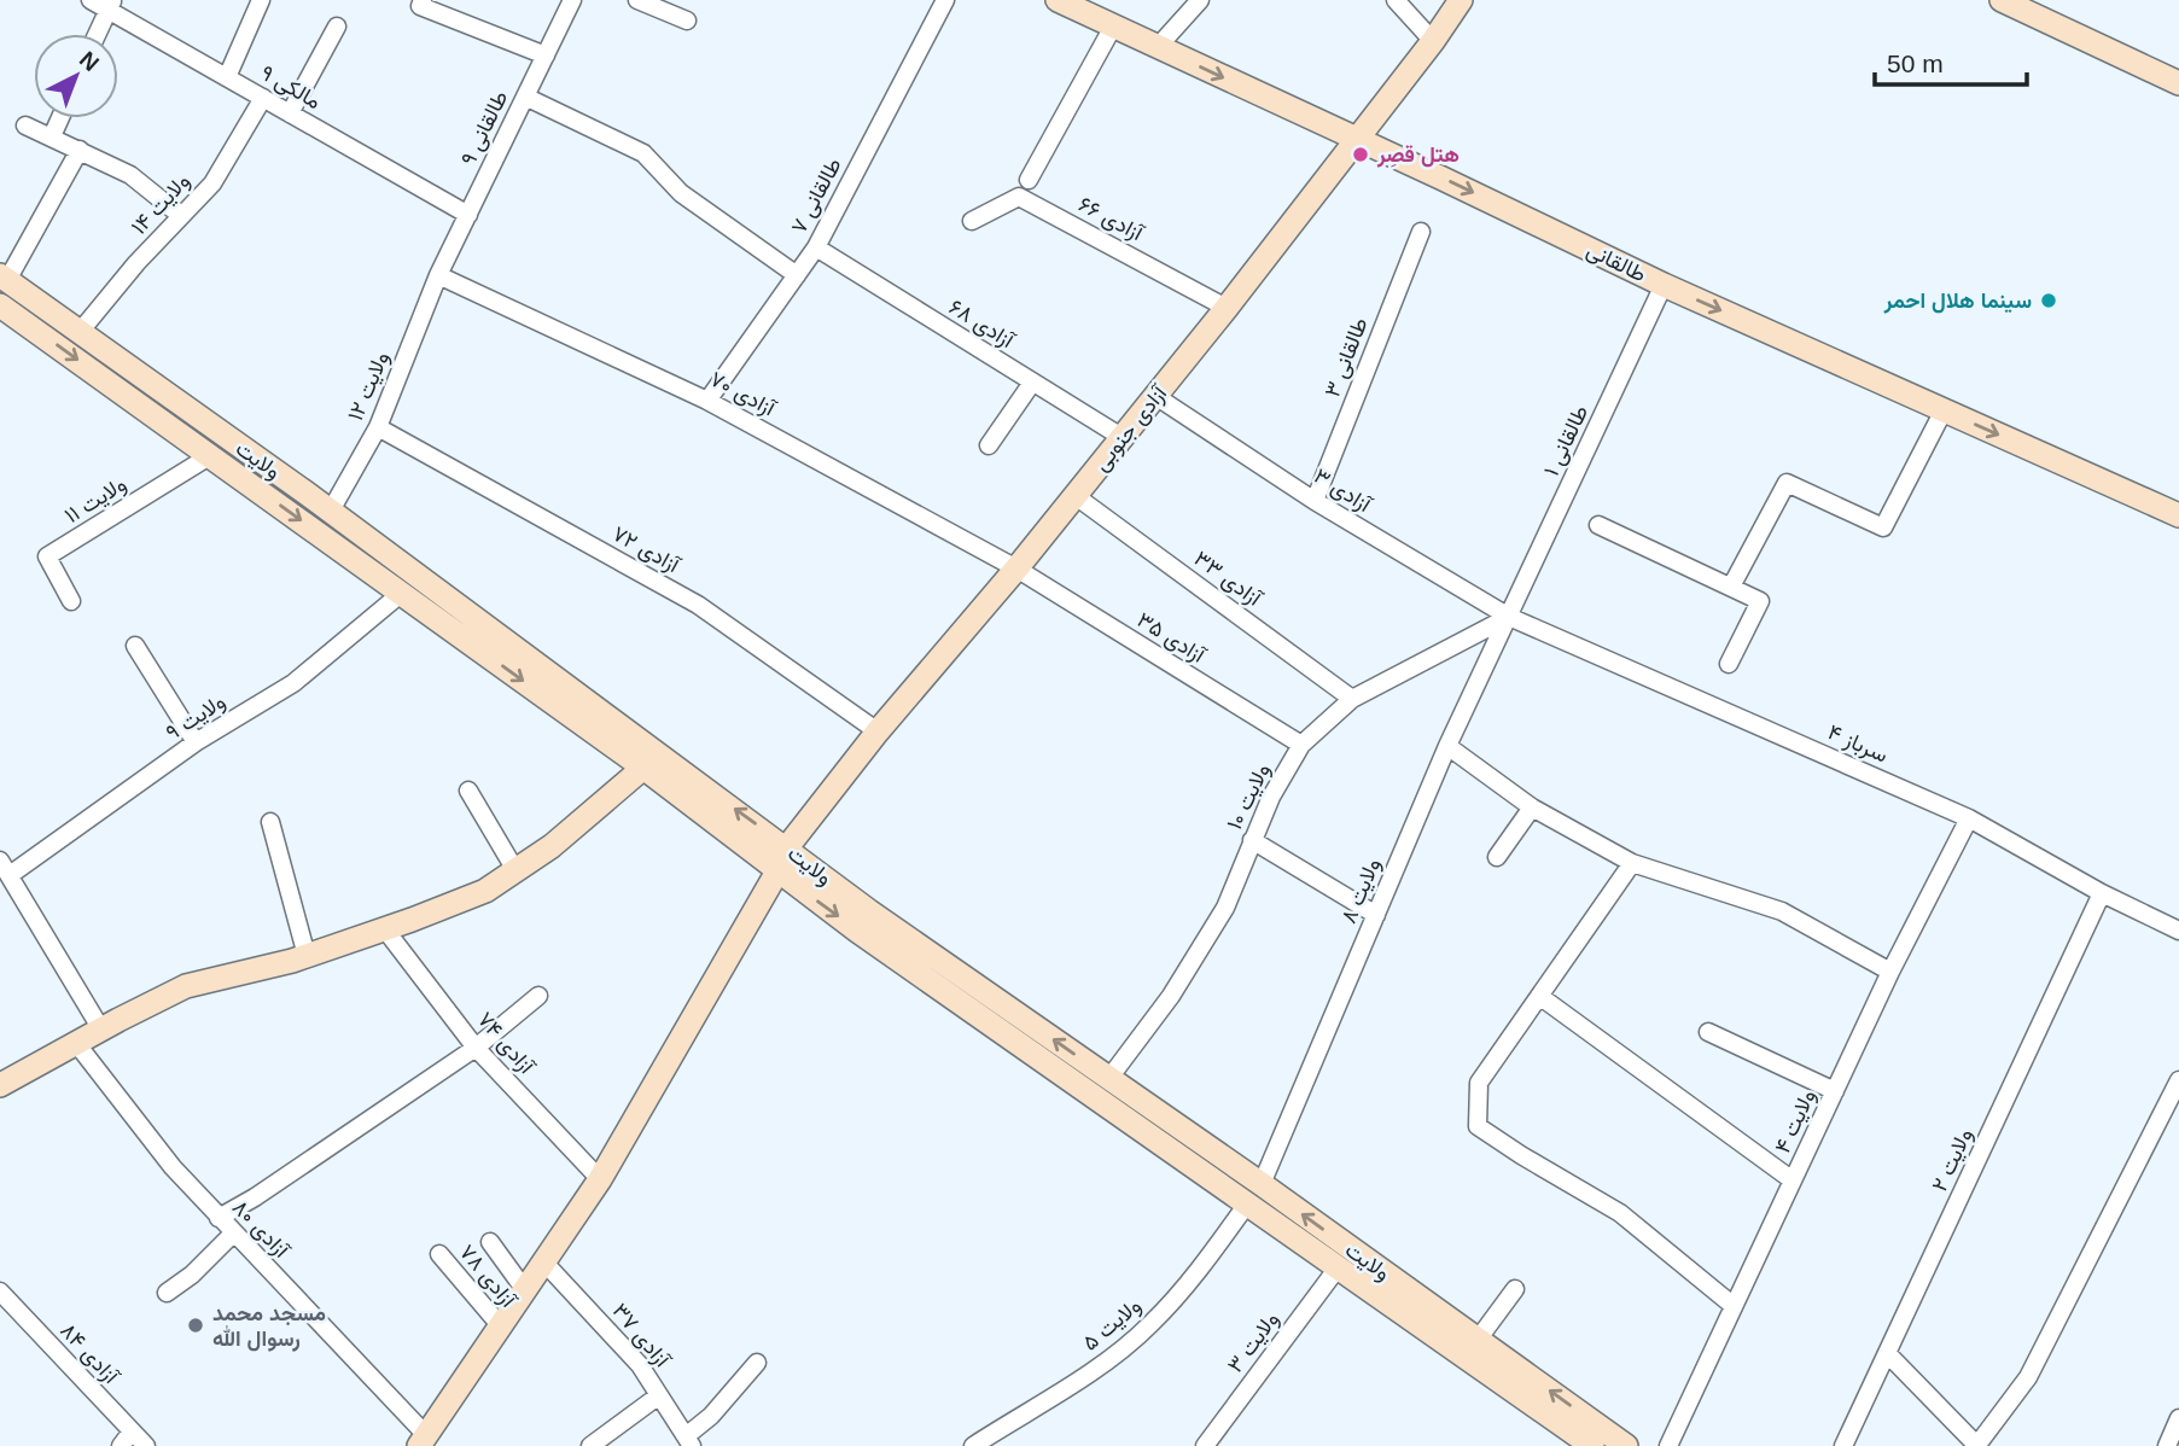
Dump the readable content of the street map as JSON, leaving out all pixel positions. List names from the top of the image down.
{
  "streets": {
    "main road": ["طالقانی", "آزادی جنوبی", "ولایت"],
    "street": [
      "مالکی ۹",
      "طالقانی ۹",
      "طالقانی ۷",
      "ولایت ۱۴",
      "آزادی ۶۶",
      "آزادی ۶۸",
      "طالقانی ۳",
      "ولایت ۱۲",
      "آزادی ۷۰",
      "طالقانی ۱",
      "آزادی ۳",
      "ولایت ۱۱",
      "آزادی ۷۲",
      "آزادی ۳۳",
      "آزادی ۳۵",
      "ولایت ۹",
      "سرباز ۴",
      "ولایت ۱۰",
      "ولایت ۸",
      "آزادی ۷۴",
      "ولایت ۴",
      "ولایت ۲",
      "آزادی ۸۰",
      "آزادی ۷۸",
      "ولایت ۵",
      "آزادی ۳۷",
      "ولایت ۳",
      "آزادی ۸۴"
    ]
  },
  "crossings": [
    ["مالکی ۹", "طالقانی ۹"],
    ["مالکی ۹", "ولایت ۱۴"],
    ["طالقانی ۹", "ولایت ۱۲"],
    ["طالقانی ۹", "آزادی ۷۰"],
    ["طالقانی ۷", "آزادی ۶۸"],
    ["طالقانی ۷", "آزادی ۷۰"],
    ["ولایت ۱۴", "ولایت"],
    ["آزادی ۶۶", "آزادی جنوبی"],
    ["طالقانی", "آزادی جنوبی"],
    ["طالقانی", "طالقانی ۱"],
    ["آزادی ۶۸", "آزادی جنوبی"],
    ["طالقانی ۳", "آزادی ۳"],
    ["ولایت ۱۲", "آزادی ۷۰"],
    ["ولایت ۱۲", "ولایت"],
    ["ولایت ۱۲", "آزادی ۷۲"],
    ["آزادی ۷۰", "آزادی جنوبی"],
    ["آزادی ۷۰", "آزادی ۳۵"],
    ["آزادی جنوبی", "ولایت"],
    ["آزادی جنوبی", "آزادی ۳"],
    ["آزادی جنوبی", "آزادی ۷۲"],
    ["آزادی جنوبی", "آزادی ۳۳"],
    ["آزادی جنوبی", "آزادی ۳۵"],
    ["آزادی جنوبی", "آزادی ۷۴"],
    ["آزادی جنوبی", "آزادی ۸۰"],
    ["آزادی جنوبی", "آزادی ۷۸"],
    ["آزادی جنوبی", "آزادی ۳۷"],
    ["طالقانی ۱", "آزادی ۳"],
    ["طالقانی ۱", "سرباز ۴"],
    ["طالقانی ۱", "ولایت ۱۰"],
    ["طالقانی ۱", "ولایت ۸"],
    ["ولایت", "ولایت ۱۱"],
    ["ولایت", "ولایت ۹"],
    ["ولایت", "ولایت ۱۰"],
    ["ولایت", "ولایت ۸"],
    ["ولایت", "ولایت ۵"],
    ["ولایت", "ولایت ۳"],
    ["آزادی ۳", "سرباز ۴"],
    ["آزادی ۳", "ولایت ۱۰"],
    ["آزادی ۳", "ولایت ۸"],
    ["آزادی ۳۳", "ولایت ۱۰"],
    ["آزادی ۳۵", "ولایت ۱۰"],
    ["سرباز ۴", "ولایت ۱۰"],
    ["سرباز ۴", "ولایت ۸"],
    ["سرباز ۴", "ولایت ۴"],
    ["سرباز ۴", "ولایت ۲"],
    ["ولایت ۱۰", "ولایت ۸"],
    ["ولایت ۸", "ولایت ۵"]
  ],
  "one_way": ["طالقانی"],
  "places": ["هتل قصِر", "سینما هلال احمر", "مسجد محمد رسوال الله"],
  "scale_bar": "50 m",
  "north": "top right"
}
